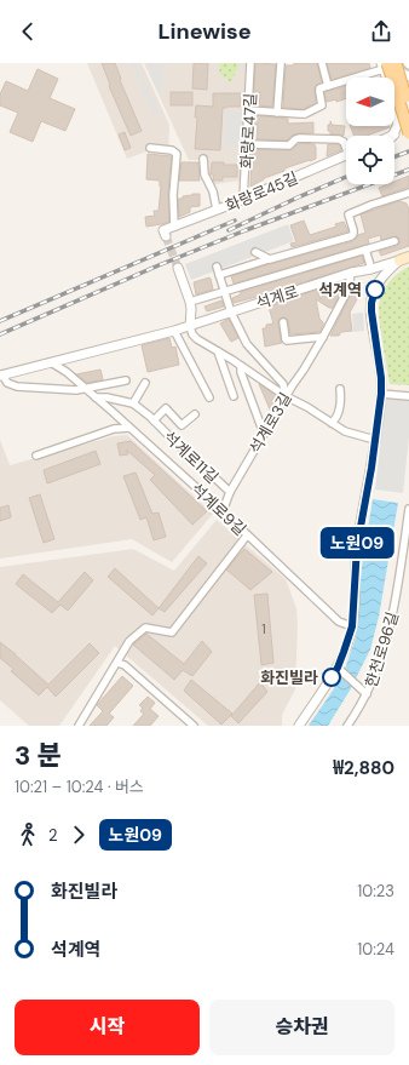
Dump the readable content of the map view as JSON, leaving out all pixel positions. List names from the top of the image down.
{
  "streets": {
    "street": [
      "화랑로47길",
      "화랑로45길",
      "석계로",
      "석계로3길",
      "석계로11길",
      "석계로9길",
      "한천로96길"
    ]
  },
  "crossings": [
    ["화랑로47길", "화랑로45길"],
    ["석계로", "석계로3길"],
    ["석계로", "석계로9길"],
    ["석계로3길", "석계로11길"],
    ["석계로3길", "석계로9길"],
    ["석계로11길", "석계로9길"]
  ],
  "places": ["석계역", "화진빌라"],
  "lines": ["bus line 노원09"],
  "house_numbers": ["1"],
  "north": "left",
  "page": {
    "header": "Linewise",
    "on_map": "노원09",
    "heading": ["3 분", "10:21 – 10:24 · 버스", "₩2,880"],
    "legs": ["2", "노원09"],
    "list": [
      {
        "name": "화진빌라",
        "value": "10:23"
      },
      {
        "name": "석계역",
        "value": "10:24"
      }
    ],
    "buttons": ["시작", "승차권"]
  }
}
